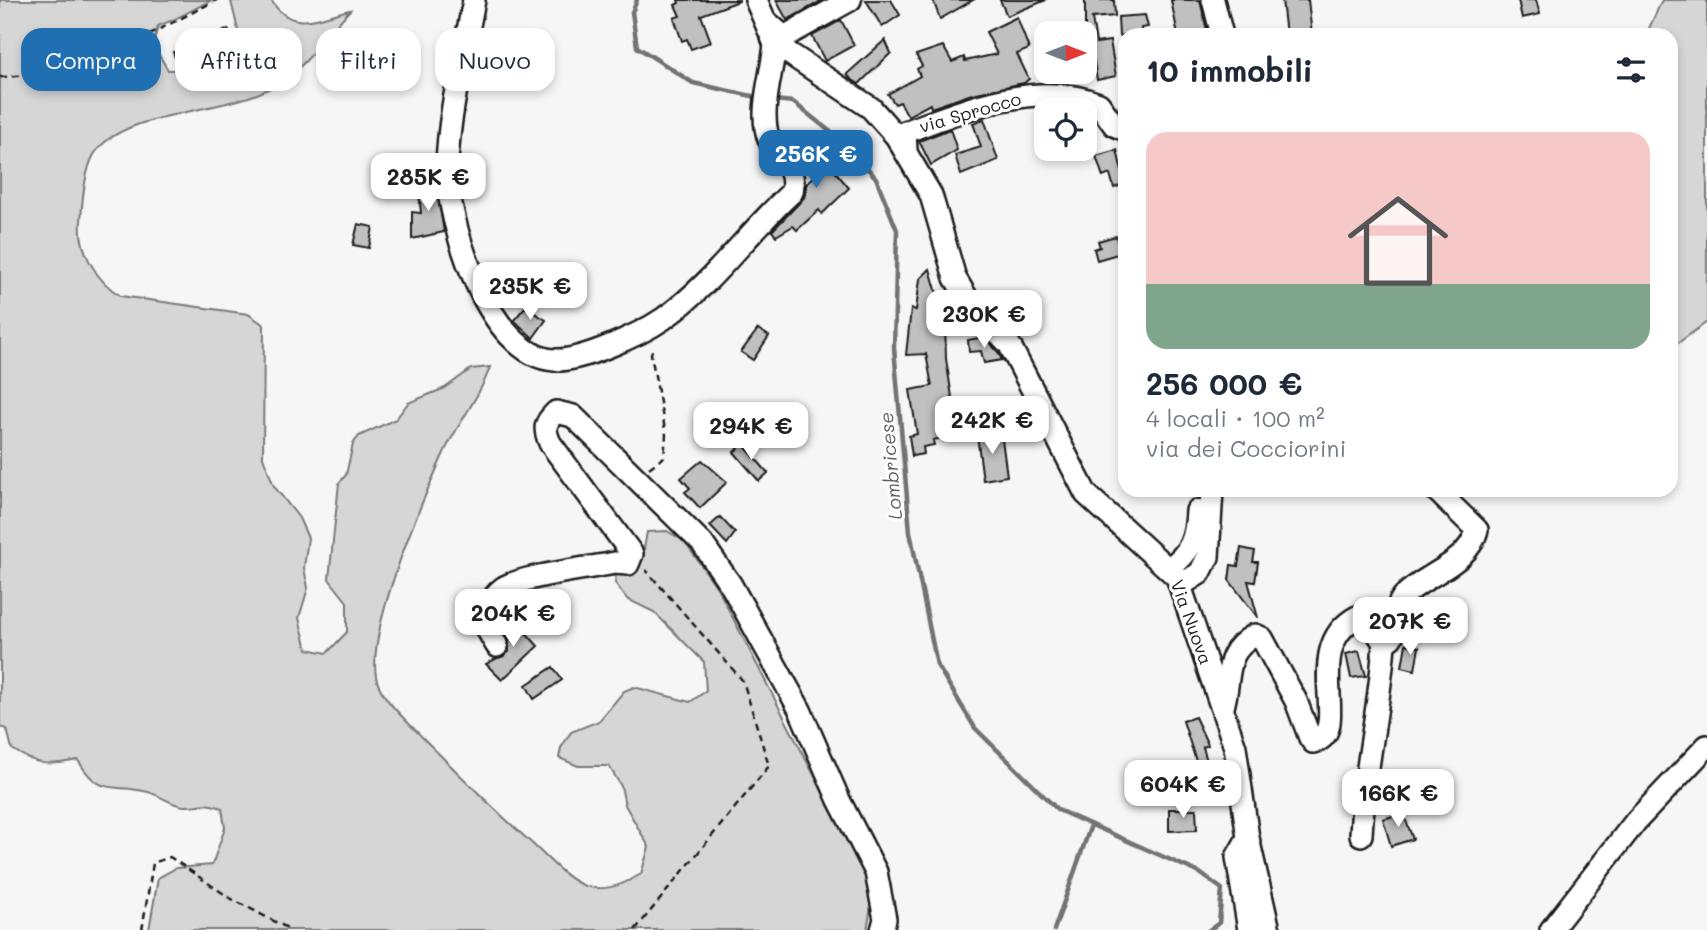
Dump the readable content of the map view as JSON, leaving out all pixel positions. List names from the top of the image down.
{
  "streets": {
    "street": ["via Sprocco", "Via Nuova"]
  },
  "crossings": [
    ["via Sprocco", "Via Nuova"]
  ],
  "water": ["Lombricese"],
  "north": "right",
  "page": {
    "chip": [
      "Compra",
      "Affitta",
      "Filtri",
      "Nuovo"
    ],
    "heading": "10 immobili",
    "list": [
      {
        "name": "256 000 €",
        "note": "4 locali · 100 m² · via dei Cocciorini"
      }
    ],
    "price": [
      "256K €",
      "285K €",
      "235K €",
      "230K €",
      "242K €",
      "294K €",
      "204K €",
      "207K €",
      "604K €",
      "166K €"
    ]
  }
}
